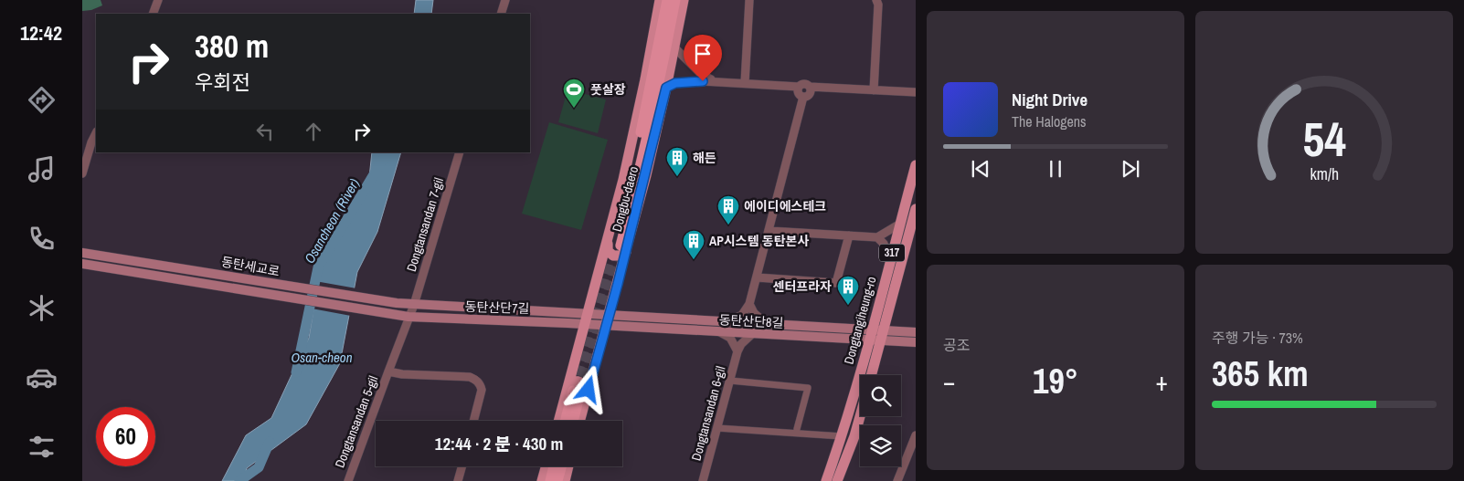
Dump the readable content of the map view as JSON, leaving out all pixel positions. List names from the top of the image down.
{
  "streets": {
    "highway": ["Dongbu-daero"],
    "main road": [
      "317",
      "동탄세교로",
      "동탄산단7길",
      "Dongtangiheung-ro",
      "동탄산단8길"
    ],
    "street": ["Dongtansandan 7-gil", "Dongtansandan 6-gil", "Dongtansandan 5-gil"]
  },
  "crossings": [
    ["Dongbu-daero", "동탄산단7길"],
    ["Dongbu-daero", "동탄산단8길"],
    ["Dongtansandan 7-gil", "동탄세교로"],
    ["Dongtansandan 7-gil", "동탄산단7길"],
    ["Dongtansandan 7-gil", "Dongtansandan 5-gil"],
    ["동탄세교로", "동탄산단7길"],
    ["동탄세교로", "Dongtansandan 5-gil"],
    ["동탄산단7길", "동탄산단8길"],
    ["동탄산단7길", "Dongtansandan 5-gil"],
    ["Dongtangiheung-ro", "동탄산단8길"]
  ],
  "water": ["Osancheon (River)", "Osan-cheon"],
  "places": {
    "sports": ["풋살장"],
    "building": [
      "해든",
      "에이디에스테크",
      "AP시스템 동탄본사",
      "센터프라자"
    ]
  },
  "page": {
    "tabs": "12:42",
    "turn": ["380 m", "우회전"],
    "song": ["Night Drive", "The Halogens"],
    "tile": [
      "공조",
      ["주행 가능 · 73%", "365 km"]
    ],
    "heat": ["−", "19°", "+"],
    "limit": "60",
    "trip": "12:44 · 2 분 · 430 m",
    "gauge": ["54", "km/h"]
  }
}
